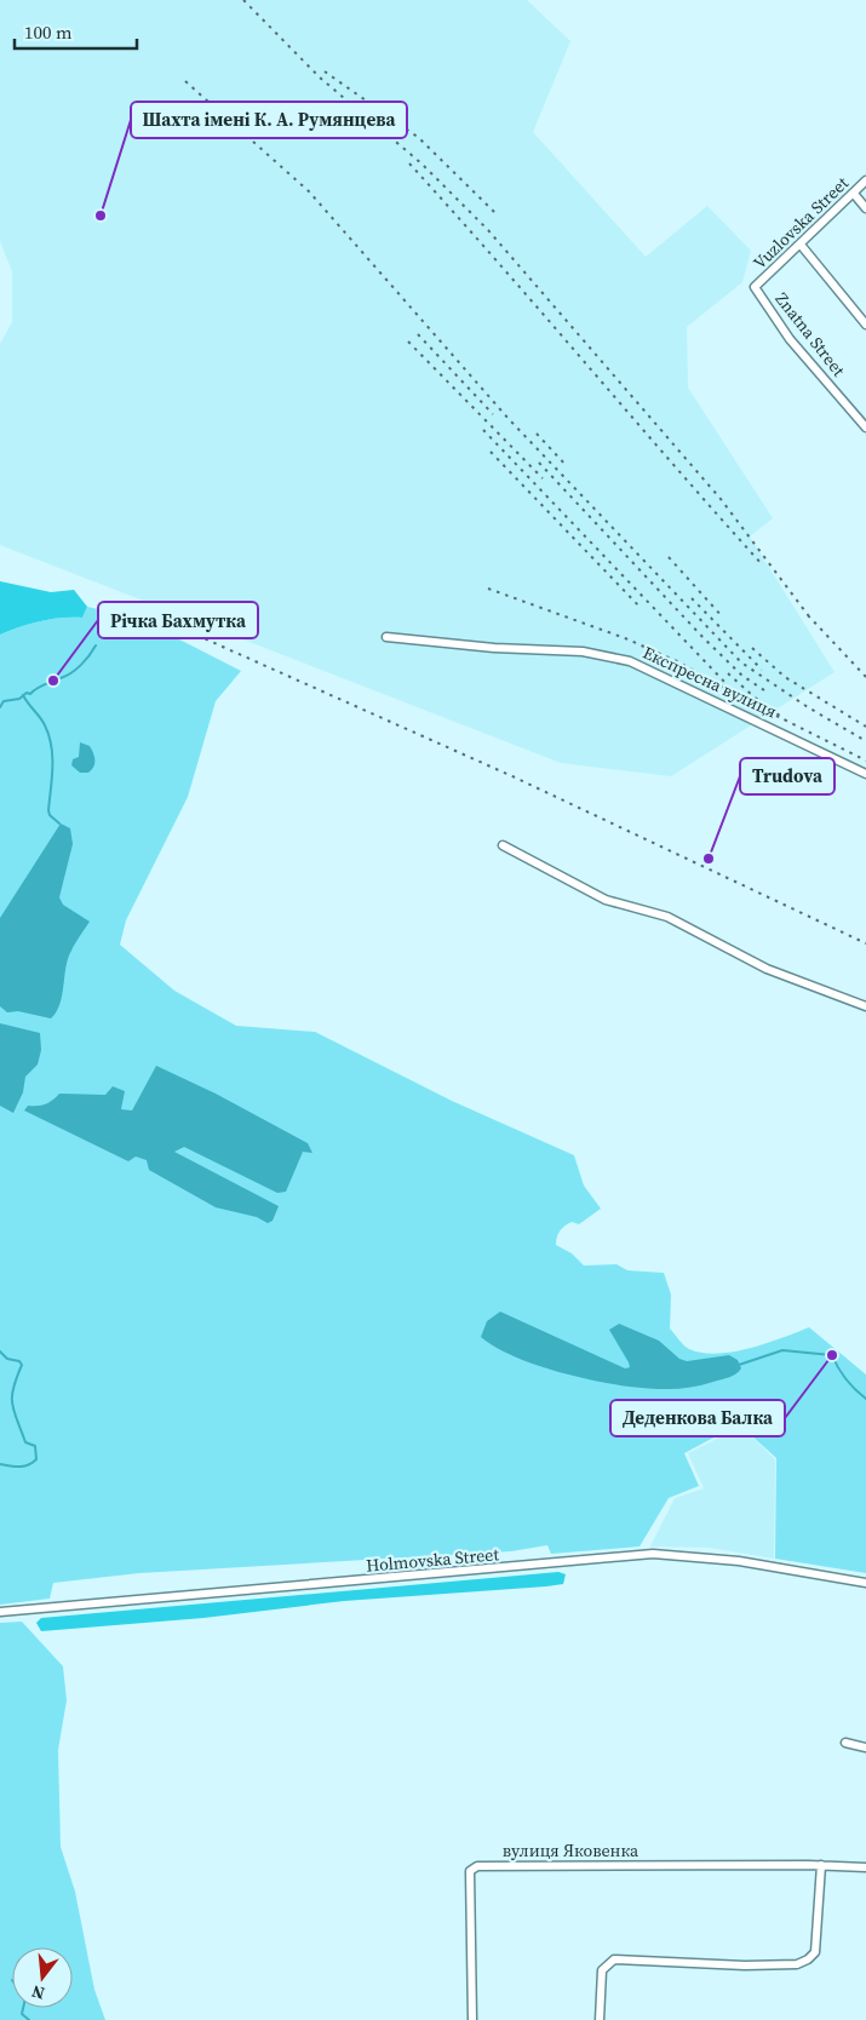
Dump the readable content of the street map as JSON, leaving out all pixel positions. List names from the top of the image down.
{
  "streets": {
    "street": [
      "Vuzlovska Street",
      "Znatna Street",
      "Експресна вулиця",
      "Holmovska Street",
      "вулиця Яковенка"
    ]
  },
  "crossings": [
    ["Vuzlovska Street", "Znatna Street"]
  ],
  "places": [
    "Шахта імені К. А. Румянцева",
    "Річка Бахмутка",
    "Trudova",
    "Деденкова Балка"
  ],
  "scale_bar": "100 m",
  "north": "bottom"
}
